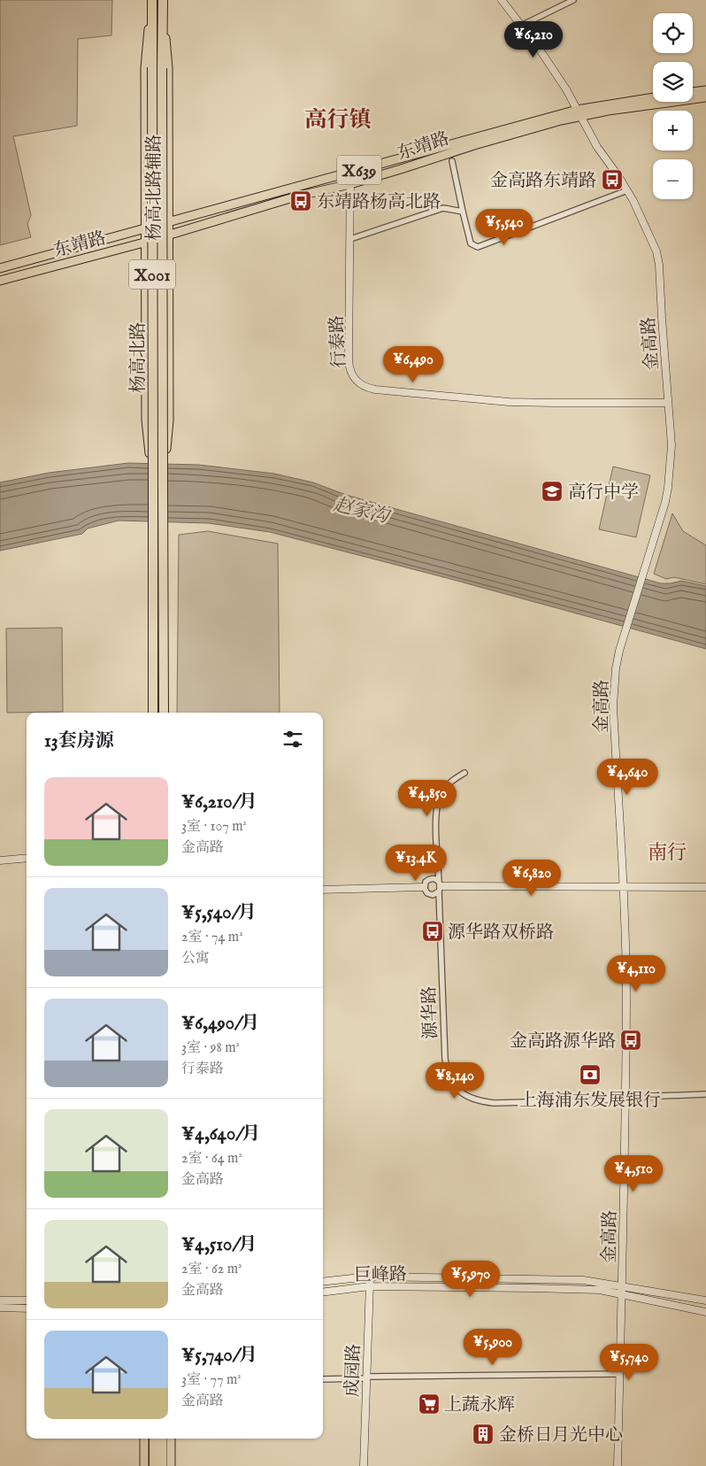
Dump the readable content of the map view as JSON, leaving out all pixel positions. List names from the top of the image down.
{
  "streets": {
    "highway": ["X001", "杨高北路"],
    "main road": [
      "东靖路",
      "X639",
      "杨高北路辅路",
      "行泰路",
      "金高路",
      "巨峰路",
      "成园路"
    ],
    "street": ["源华路"]
  },
  "crossings": [
    ["东靖路", "杨高北路辅路"],
    ["东靖路", "行泰路"],
    ["东靖路", "金高路"],
    ["杨高北路辅路", "杨高北路"],
    ["行泰路", "金高路"],
    ["金高路", "源华路"],
    ["金高路", "巨峰路"],
    ["巨峰路", "成园路"]
  ],
  "districts": ["高行镇", "南行"],
  "water": ["赵家沟"],
  "places": {
    "bus stop": [
      "金高路东靖路",
      "东靖路杨高北路",
      "源华路双桥路",
      "金高路源华路"
    ],
    "school or university": ["高行中学"],
    "bank": ["上海浦东发展银行"],
    "supermarket": ["上蔬永辉"],
    "building": ["金桥日月光中心"]
  },
  "page": {
    "map_buttons": ["+", "−"],
    "price": [
      "¥6,210",
      "¥5,540",
      "¥6,490",
      "¥4,640",
      "¥4,850",
      "¥13.4K",
      "¥6,820",
      "¥4,110",
      "¥8,140",
      "¥4,510",
      "¥5,970",
      "¥5,900",
      "¥5,740"
    ],
    "heading": "13套房源",
    "list": [
      {
        "name": "¥6,210/月",
        "note": "3室 · 107 m² · 金高路"
      },
      {
        "name": "¥5,540/月",
        "note": "2室 · 74 m² · 公寓"
      },
      {
        "name": "¥6,490/月",
        "note": "3室 · 98 m² · 行泰路"
      },
      {
        "name": "¥4,640/月",
        "note": "2室 · 64 m² · 金高路"
      },
      {
        "name": "¥4,510/月",
        "note": "2室 · 62 m² · 金高路"
      },
      {
        "name": "¥5,740/月",
        "note": "3室 · 77 m² · 金高路"
      }
    ]
  }
}
